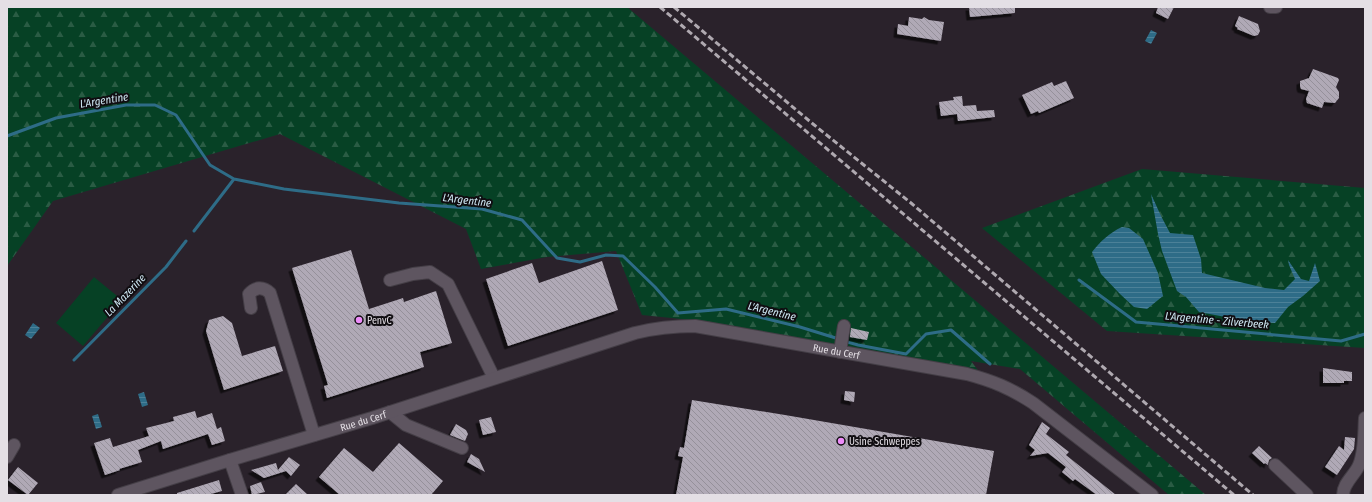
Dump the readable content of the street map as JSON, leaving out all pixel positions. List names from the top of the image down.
{
  "streets": {
    "street": ["Rue du Cerf"]
  },
  "water": ["L'Argentine", "La Mazerine", "L'Argentine - Zilverbeek"],
  "places": ["PenvC", "Usine Schweppes"]
}
